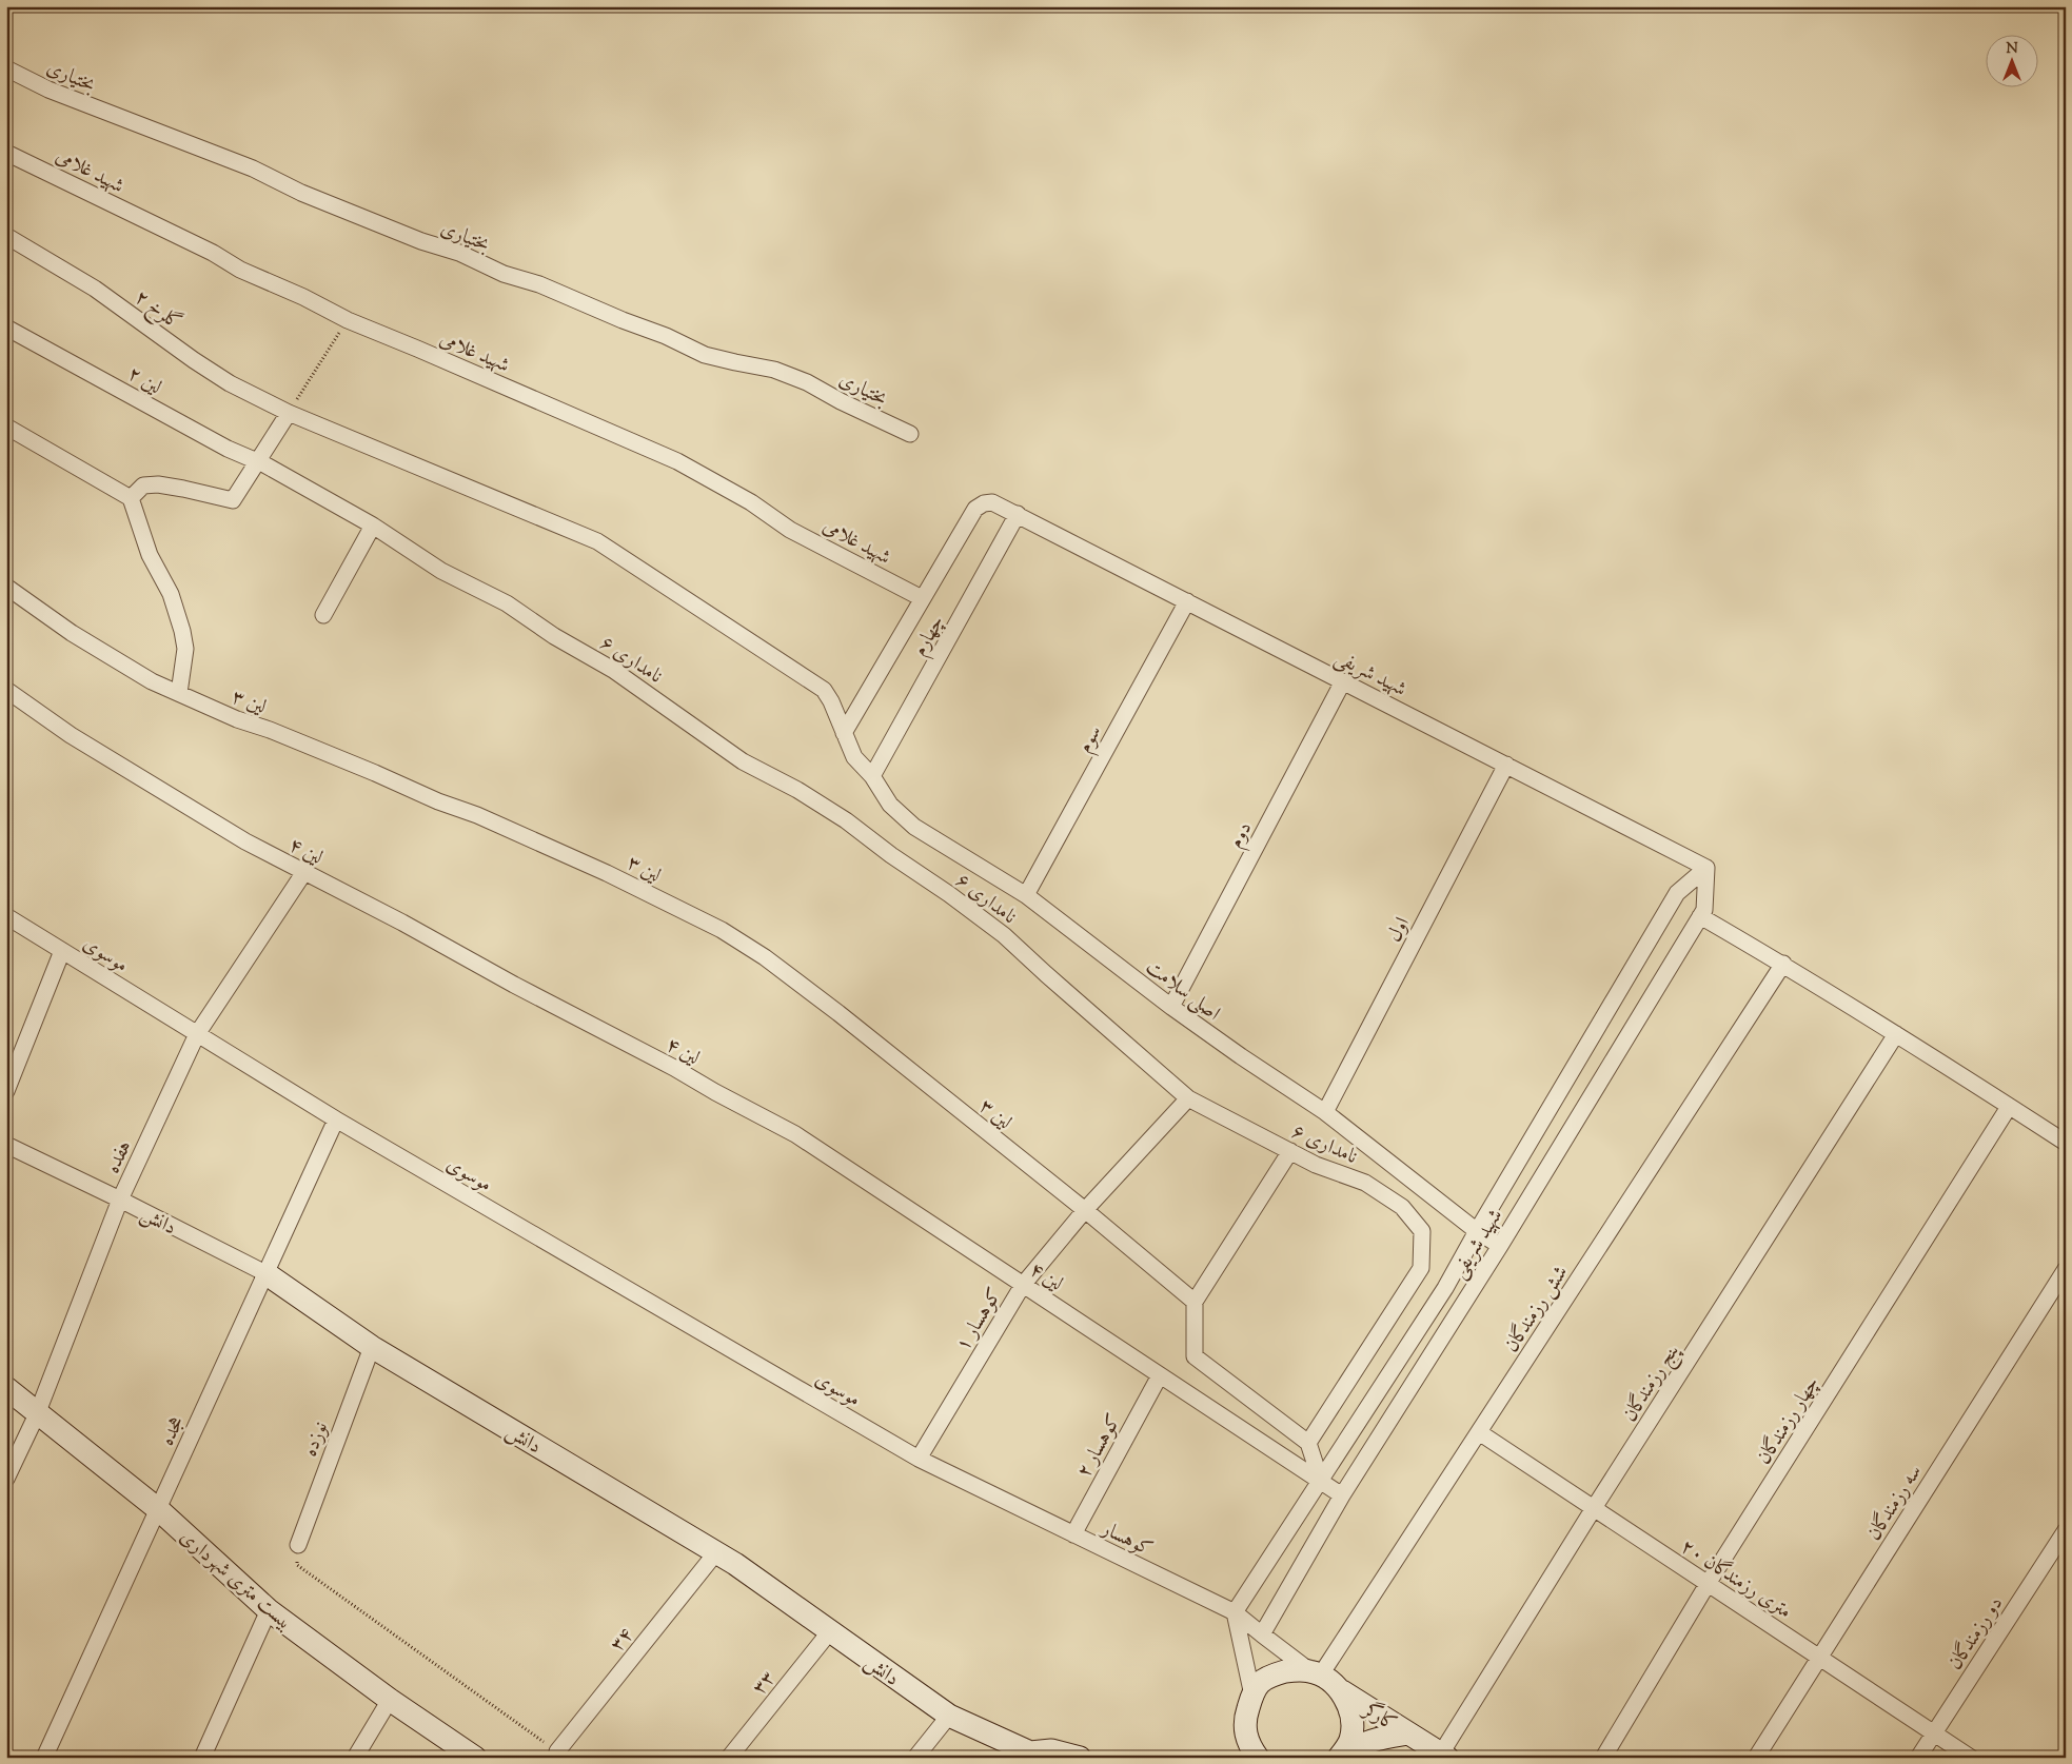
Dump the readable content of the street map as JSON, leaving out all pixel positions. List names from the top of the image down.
{
  "streets": {
    "street": [
      "بختیاری",
      "شهید غلامی",
      "گلرخ ۲",
      "لین ۲",
      "چهارم",
      "نامداری ۶",
      "شهید شریفی",
      "لین ۳",
      "سوم",
      "دوم",
      "لین ۴",
      "اول",
      "موسوی",
      "اصلی سلامت",
      "هفده",
      "دانش",
      "شش رزمندگان",
      "کوهسار ۱",
      "پنج رزمندگان",
      "چهار رزمندگان",
      "هجده",
      "نوزده",
      "کوهسار ۲",
      "سه رزمندگان",
      "کوهسار",
      "۲۰ متری رزمندگان",
      "بیست متری شهرداری",
      "دو رزمندگان",
      "۳۴",
      "۳۳",
      "کارگر"
    ]
  },
  "crossings": [
    ["شهید غلامی", "شهید شریفی"],
    ["گلرخ ۲", "شهید شریفی"],
    ["گلرخ ۲", "اصلی سلامت"],
    ["لین ۲", "نامداری ۶"],
    ["چهارم", "شهید شریفی"],
    ["چهارم", "اصلی سلامت"],
    ["نامداری ۶", "کوهسار ۱"],
    ["شهید شریفی", "سوم"],
    ["شهید شریفی", "دوم"],
    ["شهید شریفی", "لین ۴"],
    ["شهید شریفی", "اول"],
    ["شهید شریفی", "اصلی سلامت"],
    ["شهید شریفی", "کوهسار"],
    ["لین ۳", "کوهسار ۱"],
    ["سوم", "اصلی سلامت"],
    ["دوم", "اصلی سلامت"],
    ["لین ۴", "هفده"],
    ["لین ۴", "کوهسار ۱"],
    ["لین ۴", "کوهسار ۲"],
    ["اول", "اصلی سلامت"],
    ["موسوی", "هفده"],
    ["موسوی", "کوهسار ۱"],
    ["موسوی", "هجده"],
    ["موسوی", "کوهسار"],
    ["هفده", "دانش"],
    ["هفده", "بیست متری شهرداری"],
    ["دانش", "هجده"],
    ["دانش", "نوزده"],
    ["دانش", "۳۴"],
    ["دانش", "۳۳"],
    ["شش رزمندگان", "کوهسار"],
    ["شش رزمندگان", "۲۰ متری رزمندگان"],
    ["شش رزمندگان", "کارگر"],
    ["کوهسار ۱", "کوهسار"],
    ["پنج رزمندگان", "۲۰ متری رزمندگان"],
    ["پنج رزمندگان", "کارگر"],
    ["چهار رزمندگان", "۲۰ متری رزمندگان"],
    ["هجده", "بیست متری شهرداری"],
    ["کوهسار ۲", "کوهسار"],
    ["سه رزمندگان", "۲۰ متری رزمندگان"],
    ["کوهسار", "کارگر"],
    ["۲۰ متری رزمندگان", "دو رزمندگان"]
  ],
  "north": "top"
}
